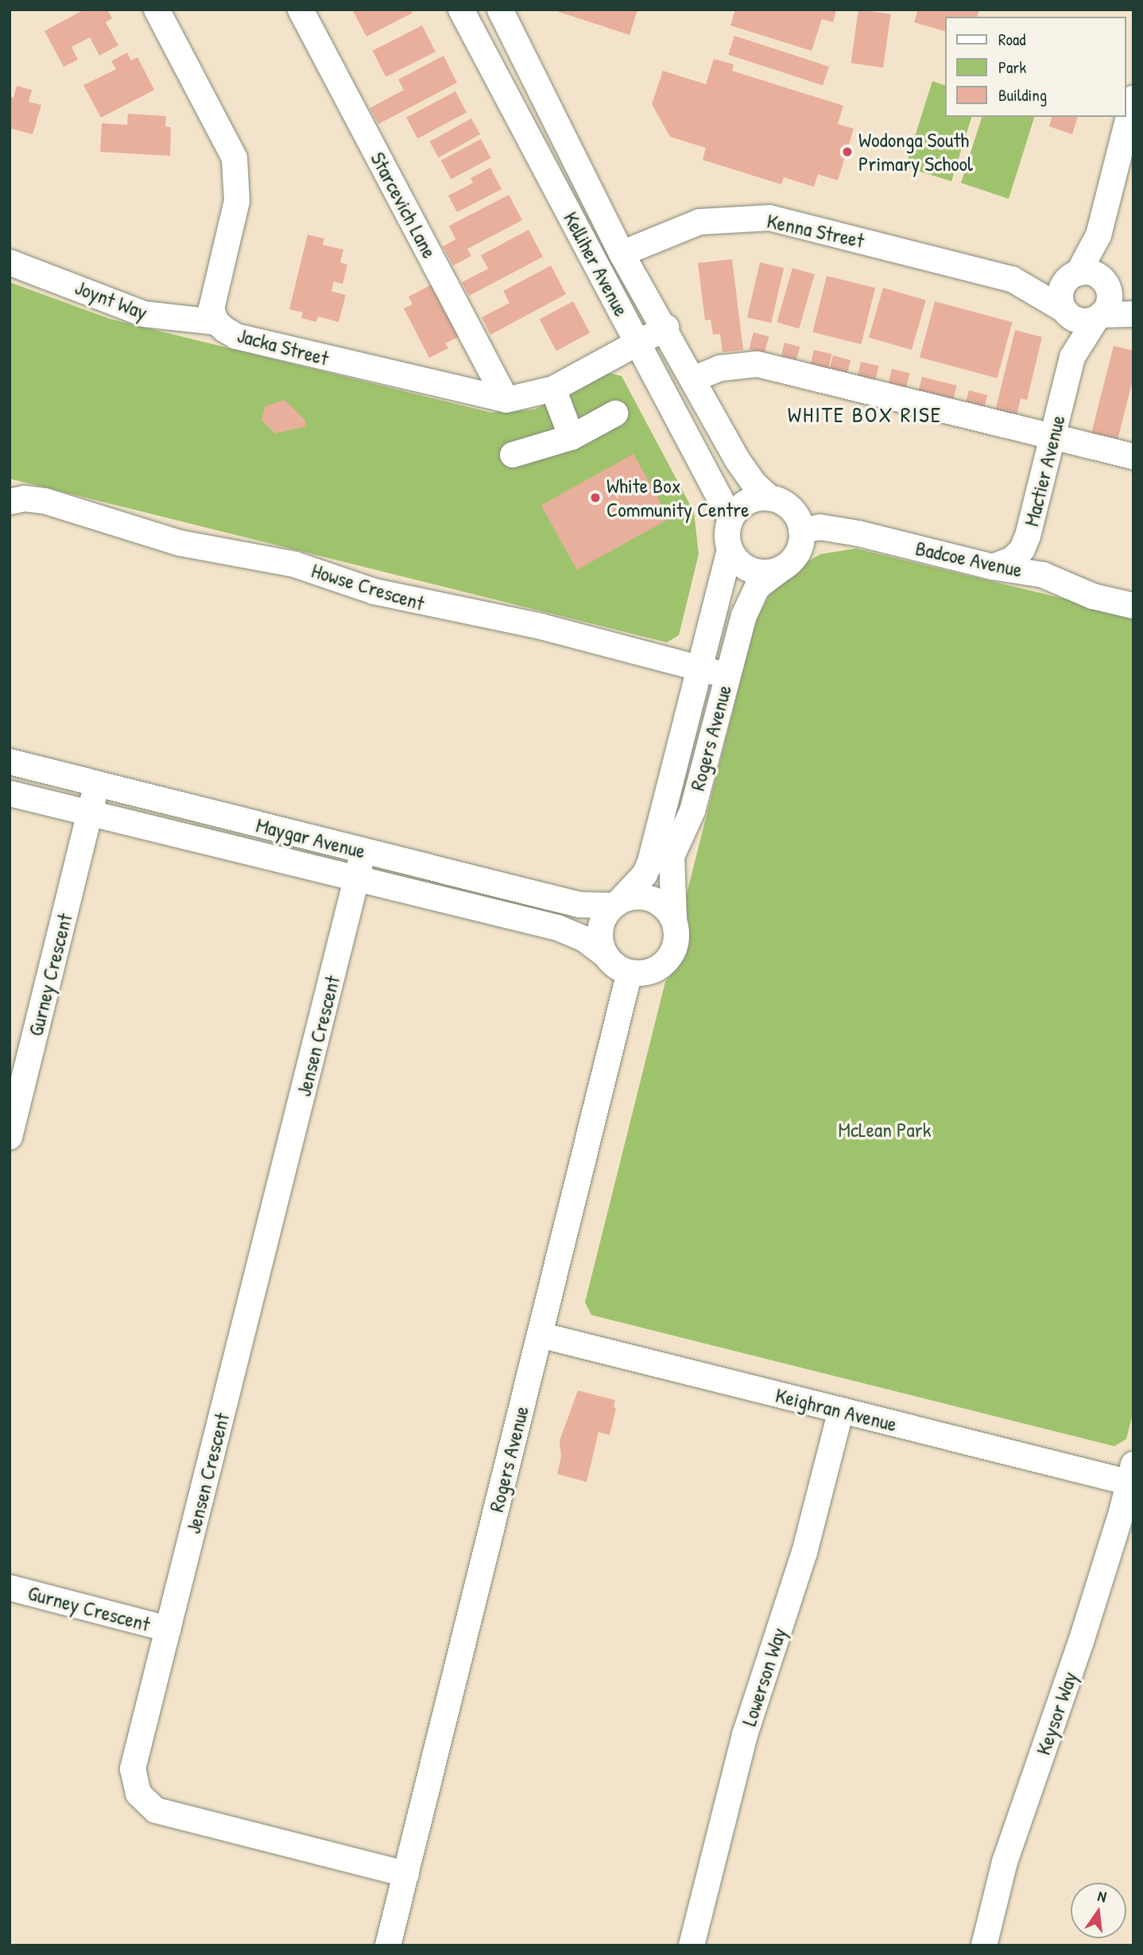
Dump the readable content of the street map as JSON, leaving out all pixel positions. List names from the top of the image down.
{
  "streets": {
    "street": [
      "Starcevich Lane",
      "Kenna Street",
      "Kelliher Avenue",
      "Joynt Way",
      "Jacka Street",
      "Mactier Avenue",
      "Badcoe Avenue",
      "Howse Crescent",
      "Rogers Avenue",
      "Maygar Avenue",
      "Gurney Crescent",
      "Jensen Crescent",
      "Keighran Avenue",
      "Lowerson Way",
      "Keysor Way"
    ]
  },
  "crossings": [
    ["Starcevich Lane", "Jacka Street"],
    ["Kenna Street", "Kelliher Avenue"],
    ["Kenna Street", "Mactier Avenue"],
    ["Kelliher Avenue", "Jacka Street"],
    ["Kelliher Avenue", "Badcoe Avenue"],
    ["Kelliher Avenue", "Rogers Avenue"],
    ["Joynt Way", "Jacka Street"],
    ["Mactier Avenue", "Badcoe Avenue"],
    ["Badcoe Avenue", "Rogers Avenue"],
    ["Howse Crescent", "Rogers Avenue"],
    ["Rogers Avenue", "Maygar Avenue"],
    ["Rogers Avenue", "Jensen Crescent"],
    ["Rogers Avenue", "Keighran Avenue"],
    ["Maygar Avenue", "Gurney Crescent"],
    ["Maygar Avenue", "Jensen Crescent"],
    ["Gurney Crescent", "Jensen Crescent"],
    ["Keighran Avenue", "Lowerson Way"],
    ["Keighran Avenue", "Keysor Way"]
  ],
  "districts": ["WHITE BOX RISE"],
  "parks": ["McLean Park"],
  "places": ["Wodonga South Primary School", "White Box Community Centre"],
  "legend": ["Road", "Park", "Building"],
  "north": "top"
}
